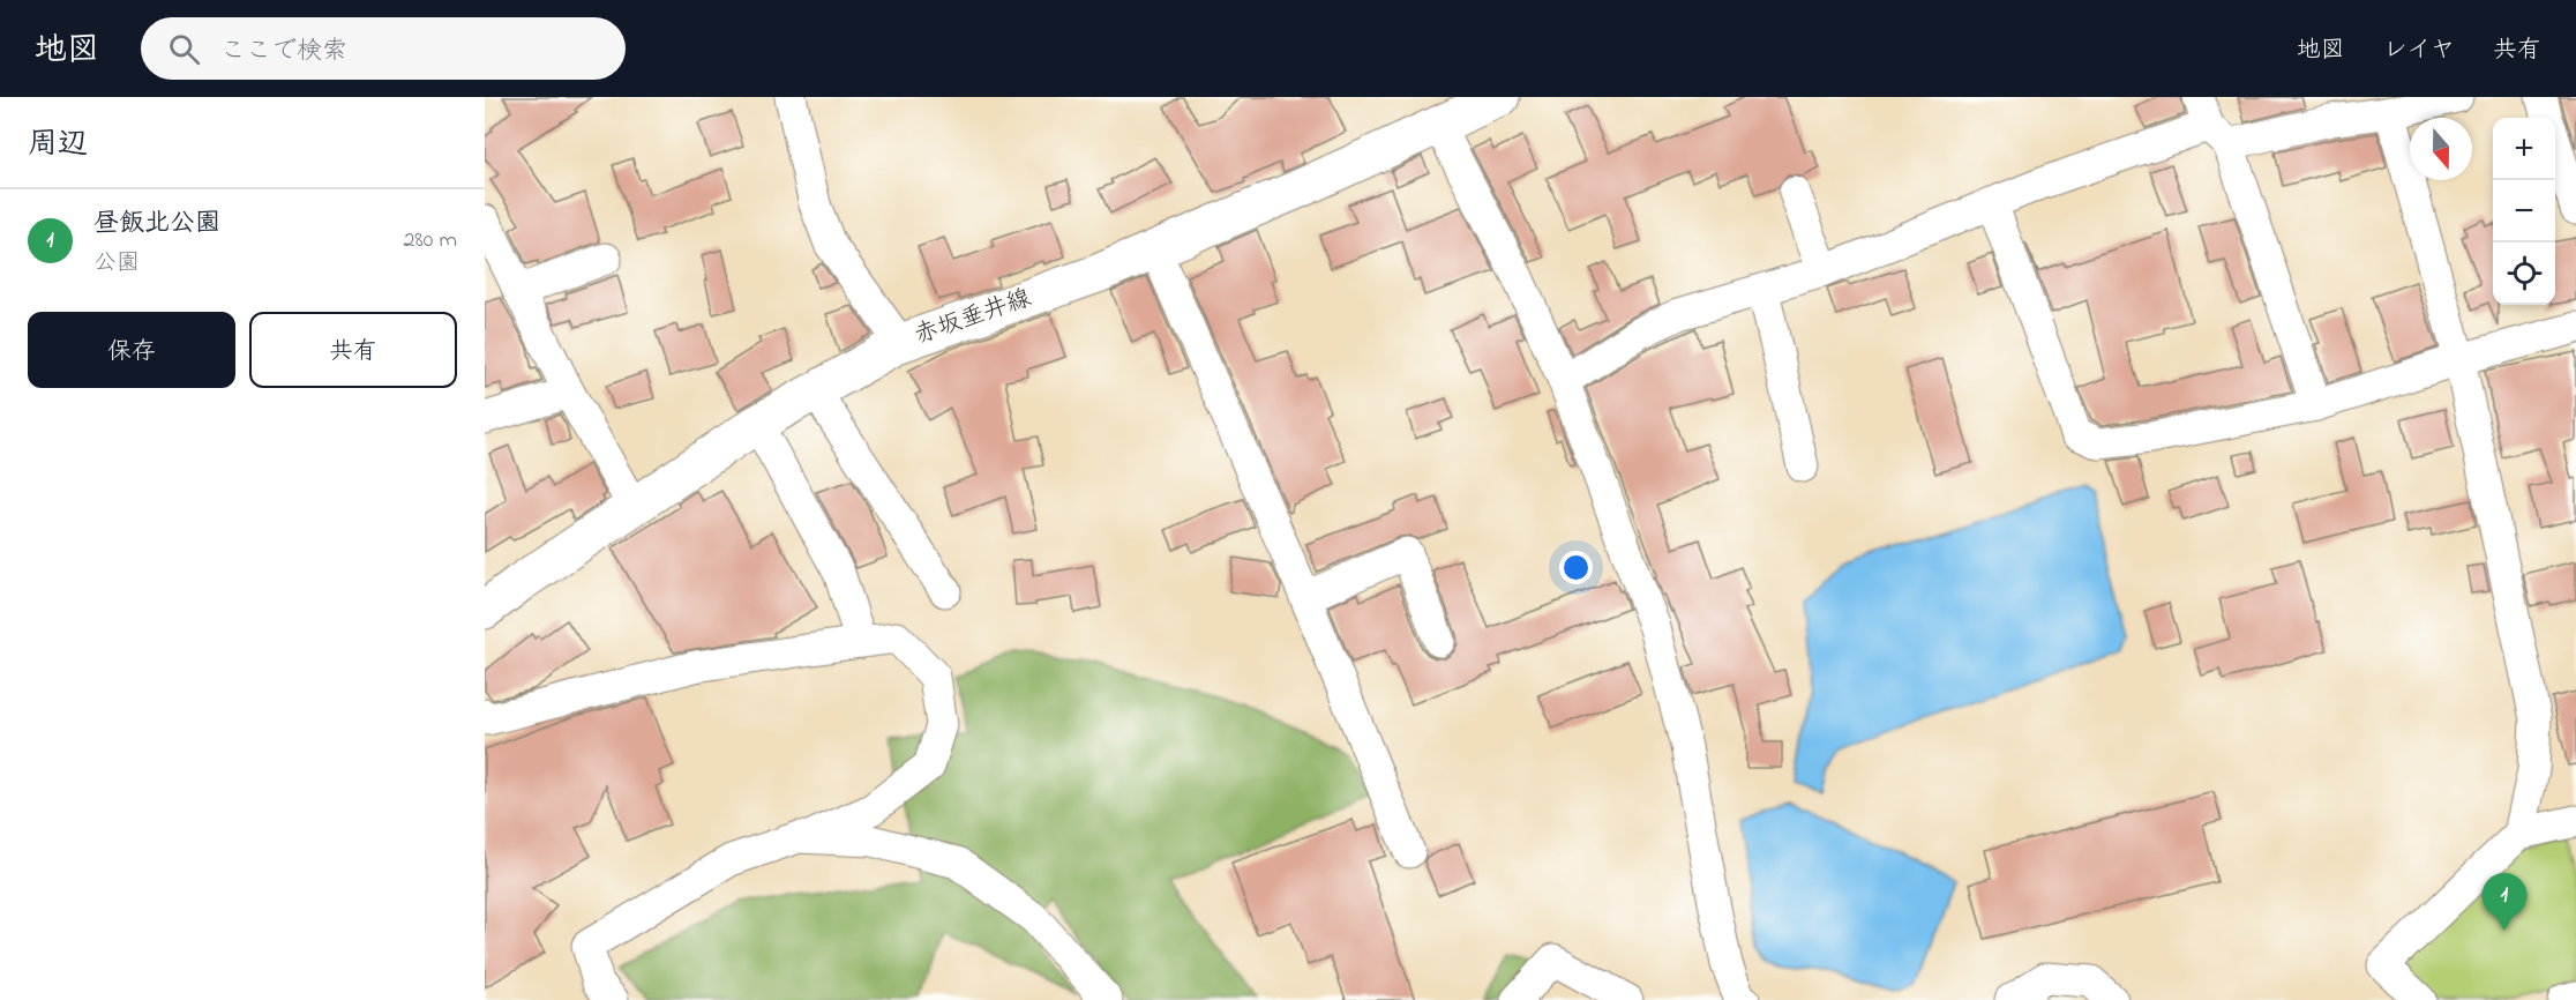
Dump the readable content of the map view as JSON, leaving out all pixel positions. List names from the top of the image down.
{
  "streets": {
    "main road": ["赤坂垂井線"]
  },
  "north": "bottom",
  "page": {
    "header": "地図",
    "search": "ここで検索",
    "nav": ["地図", "レイヤ", "共有"],
    "heading": "周辺",
    "map_buttons": ["+", "−"],
    "list": [
      {
        "mark": "1",
        "name": "昼飯北公園",
        "note": "公園",
        "value": "280 m"
      }
    ],
    "buttons": ["保存", "共有"],
    "pins": "1"
  }
}
